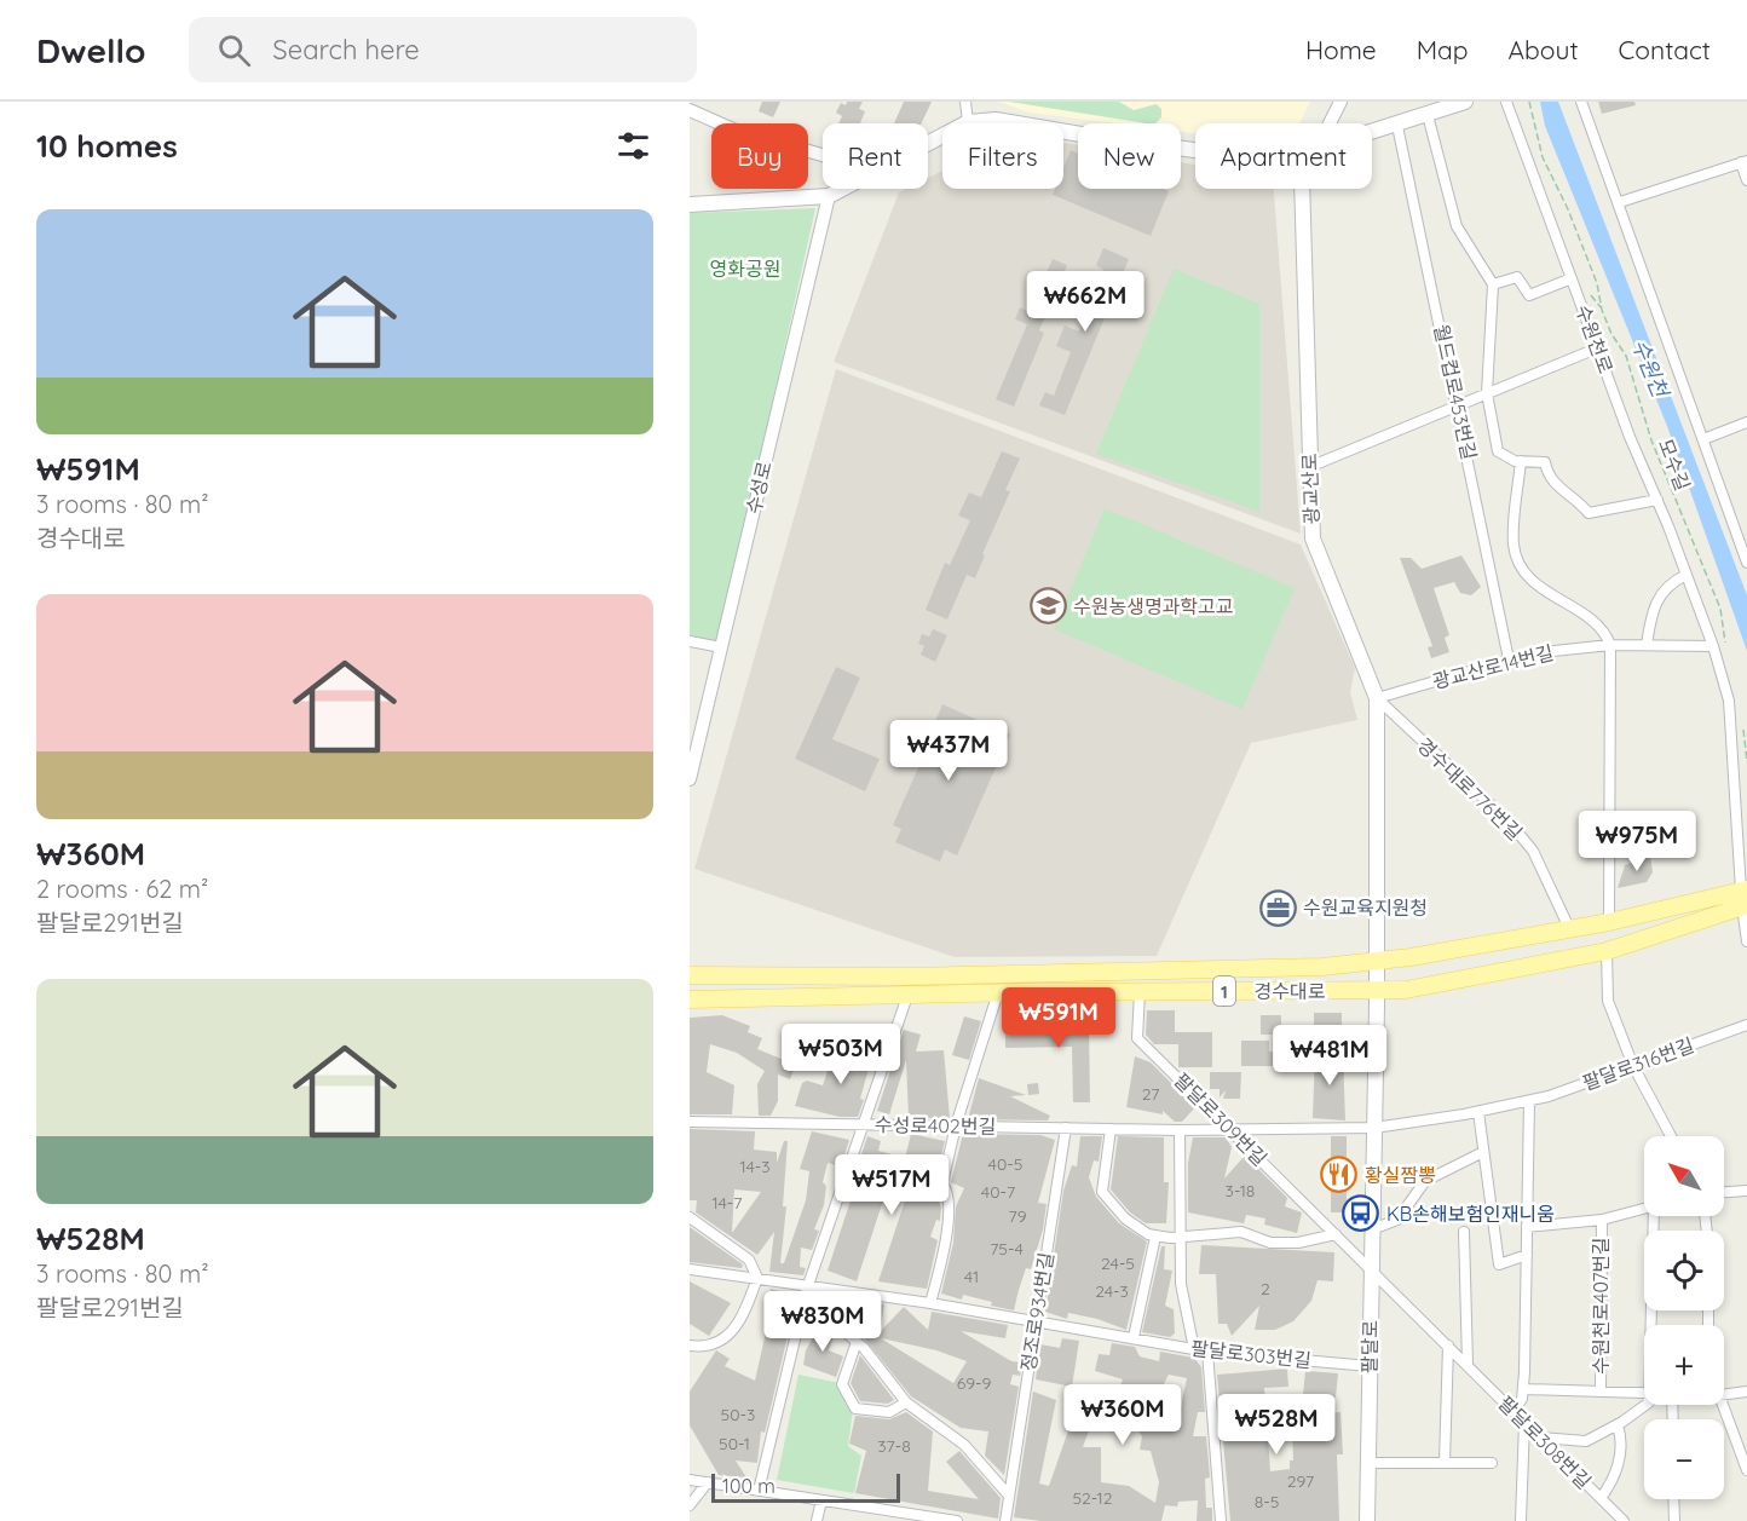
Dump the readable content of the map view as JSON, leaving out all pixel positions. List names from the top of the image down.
{
  "streets": {
    "main road": [
      "광교산로",
      "1",
      "경수대로",
      "팔달로"
    ],
    "street": [
      "수원천로",
      "월드컵로453번길",
      "수성로",
      "광교산로14번길",
      "경수대로776번길",
      "팔달로316번길",
      "팔달로309번길",
      "수성로402번길",
      "수원천로407번길",
      "정조로934번길",
      "팔달로303번길",
      "팔달로308번길"
    ],
    "path": ["모수길"]
  },
  "crossings": [
    ["수원천로", "광교산로14번길"],
    ["수원천로", "경수대로"],
    ["월드컵로453번길", "광교산로14번길"],
    ["광교산로", "광교산로14번길"],
    ["광교산로", "경수대로776번길"],
    ["광교산로", "경수대로"],
    ["광교산로", "팔달로"],
    ["광교산로14번길", "경수대로776번길"],
    ["경수대로776번길", "경수대로"],
    ["경수대로", "팔달로309번길"],
    ["경수대로", "팔달로"],
    ["팔달로316번길", "수성로402번길"],
    ["팔달로316번길", "팔달로"],
    ["팔달로309번길", "수성로402번길"],
    ["팔달로309번길", "팔달로"],
    ["팔달로309번길", "팔달로308번길"],
    ["수성로402번길", "정조로934번길"],
    ["수성로402번길", "팔달로"],
    ["정조로934번길", "팔달로303번길"],
    ["팔달로", "팔달로303번길"],
    ["팔달로", "팔달로308번길"]
  ],
  "water": ["수원천"],
  "parks": ["영화공원"],
  "places": {
    "school or university": ["수원농생명과학고교"],
    "office": ["수원교육지원청"],
    "restaurant": ["황실짬뽕"],
    "bus stop": ["KB손해보험인재니움"]
  },
  "house_numbers": [
    "27",
    "40-5",
    "14-3",
    "3-18",
    "40-7",
    "14-7",
    "79",
    "75-4",
    "24-5",
    "41",
    "2",
    "24-3",
    "69-9",
    "50-3",
    "50-1",
    "37-8",
    "297",
    "52-12",
    "8-5"
  ],
  "scale_bar": "100 m",
  "north": "top left",
  "page": {
    "header": "Dwello",
    "search": "Search here",
    "nav": [
      "Home",
      "Map",
      "About",
      "Contact"
    ],
    "heading": "10 homes",
    "chip": [
      "Buy",
      "Rent",
      "Filters",
      "New",
      "Apartment"
    ],
    "list": [
      {
        "name": "₩591M",
        "note": "3 rooms · 80 m² · 경수대로"
      },
      {
        "name": "₩360M",
        "note": "2 rooms · 62 m² · 팔달로291번길"
      },
      {
        "name": "₩528M",
        "note": "3 rooms · 80 m² · 팔달로291번길"
      }
    ],
    "price": [
      "₩662M",
      "₩437M",
      "₩975M",
      "₩591M",
      "₩503M",
      "₩481M",
      "₩517M",
      "₩830M",
      "₩360M",
      "₩528M"
    ],
    "map_buttons": ["+", "−"],
    "scale": "100 m"
  }
}
